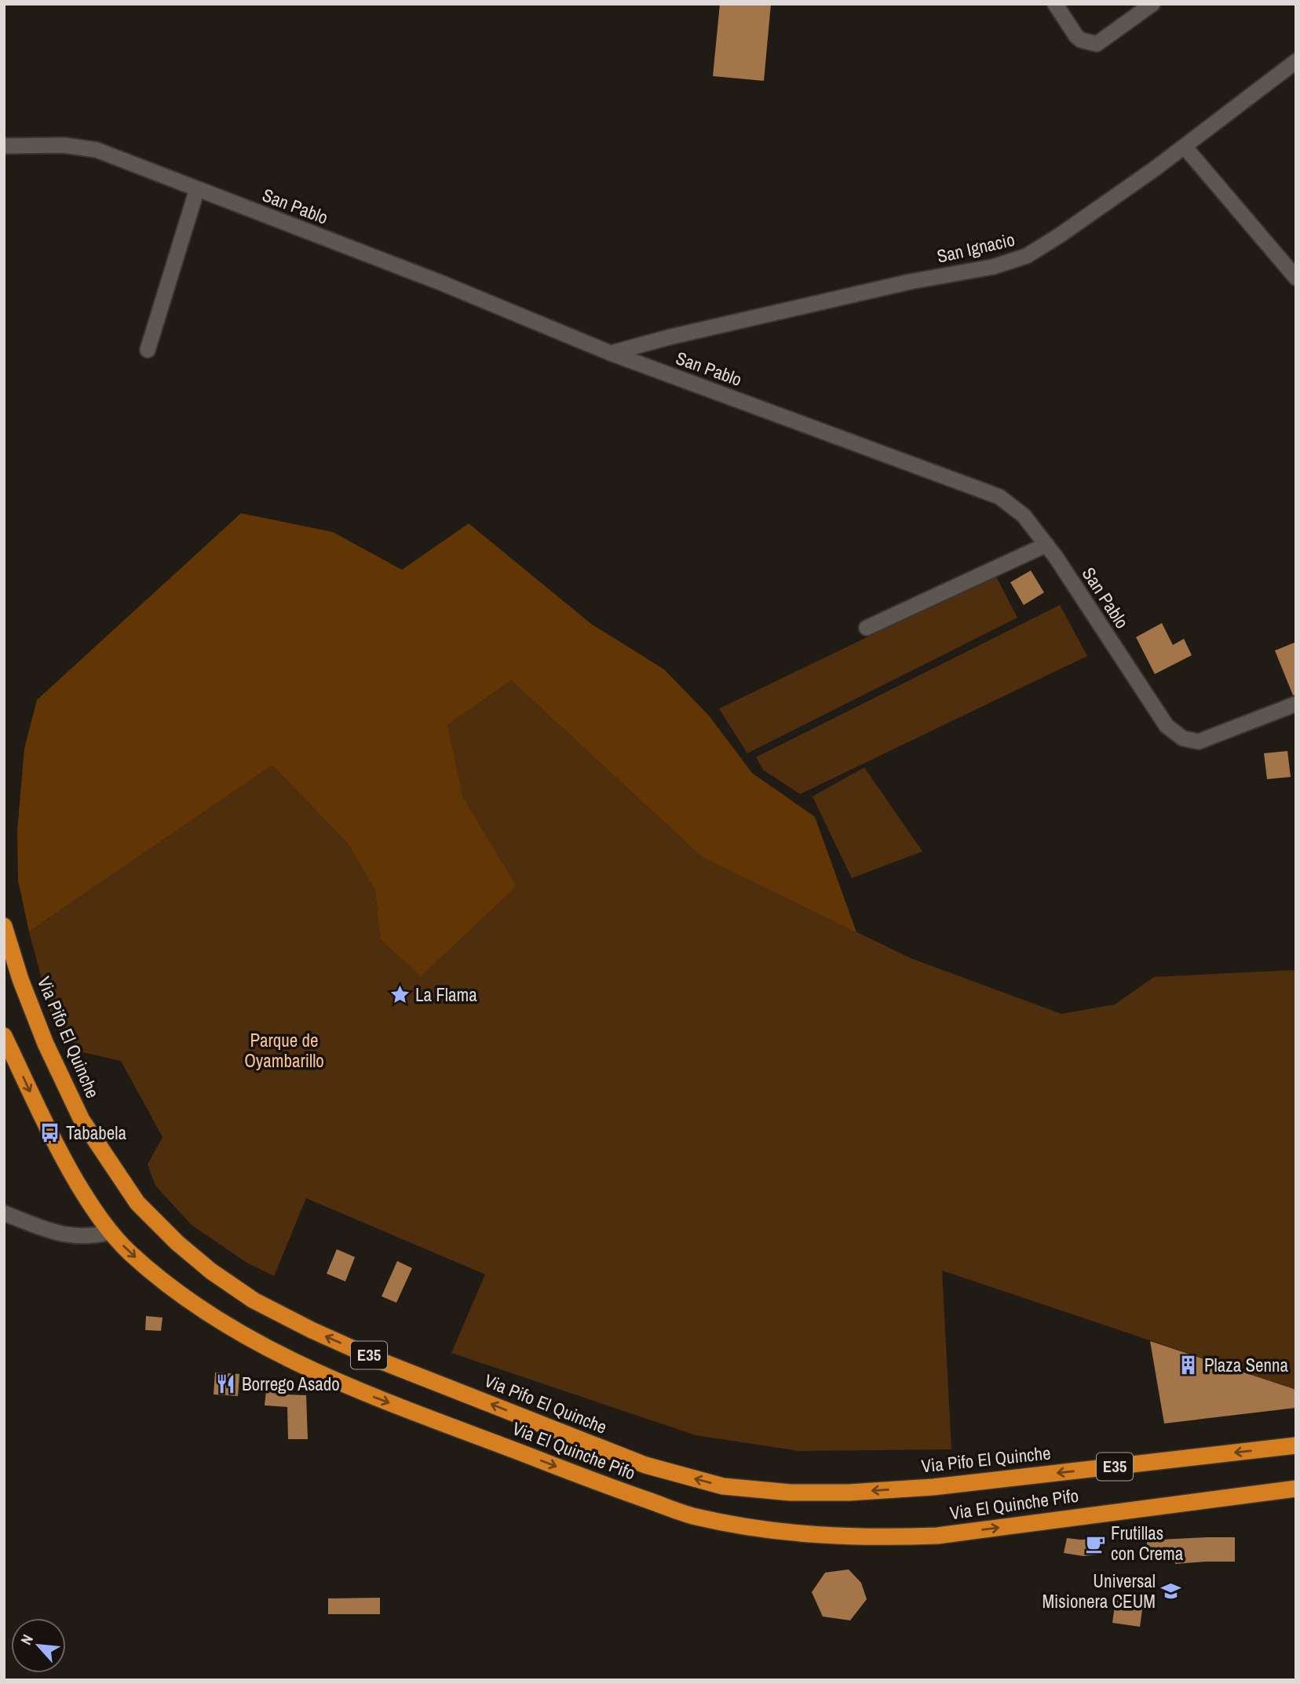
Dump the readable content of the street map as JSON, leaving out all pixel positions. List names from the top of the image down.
{
  "streets": {
    "highway": ["Via Pifo El Quinche", "E35", "Via El Quinche Pifo"],
    "street": ["San Pablo", "San Ignacio"]
  },
  "crossings": [
    ["San Pablo", "San Ignacio"]
  ],
  "one_way": ["Via Pifo El Quinche", "Via El Quinche Pifo"],
  "parks": ["Parque de Oyambarillo"],
  "places": {
    "place": ["La Flama"],
    "bus stop": ["Tababela"],
    "building": ["Plaza Senna"],
    "restaurant": ["Borrego Asado"],
    "cafe": ["Frutillas con Crema"],
    "school or university": ["Universal Misionera CEUM"]
  },
  "north": "top left"
}
